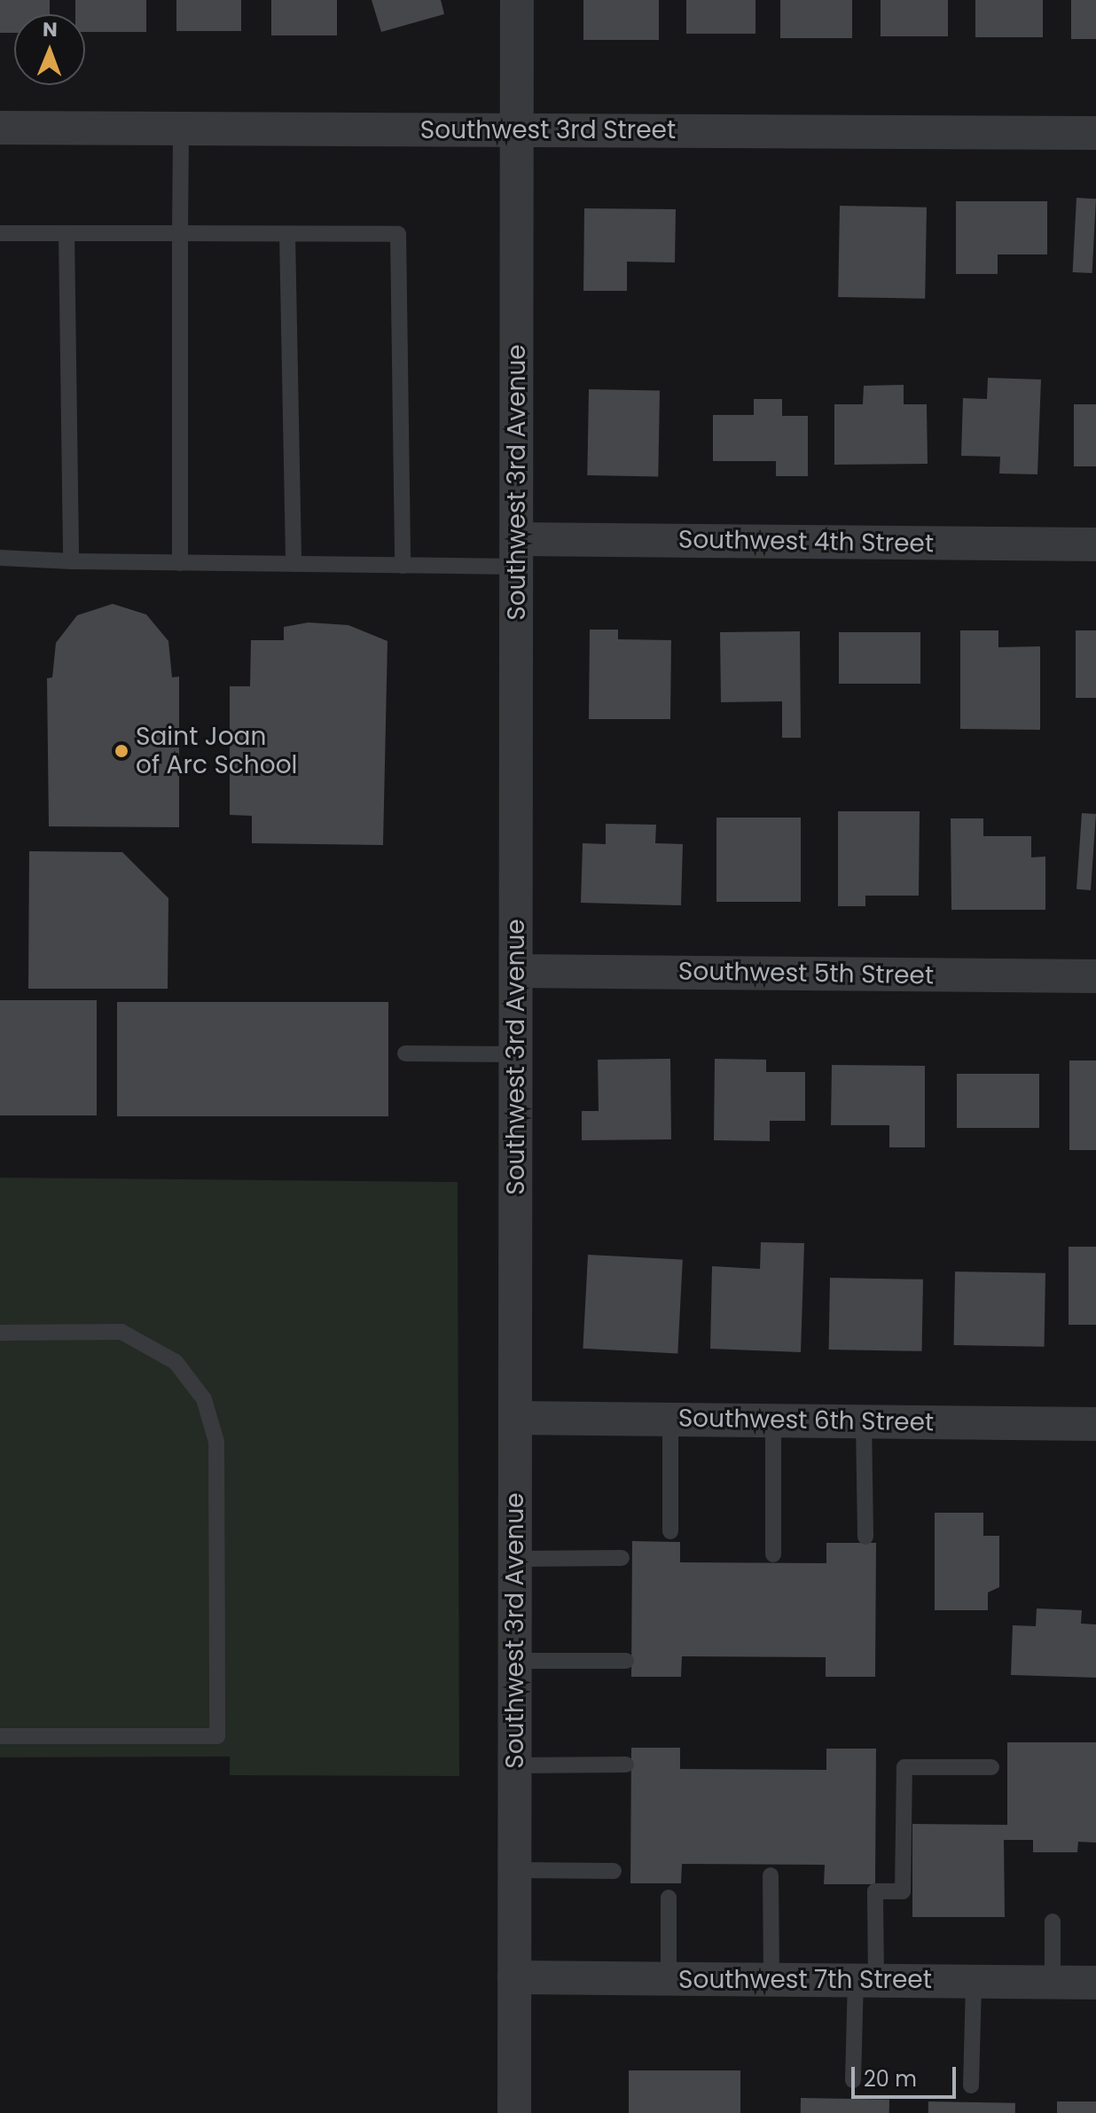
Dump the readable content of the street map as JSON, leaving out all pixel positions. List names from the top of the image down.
{
  "streets": {
    "street": [
      "Southwest 3rd Street",
      "Southwest 3rd Avenue",
      "Southwest 4th Street",
      "Southwest 5th Street",
      "Southwest 6th Street",
      "Southwest 7th Street"
    ]
  },
  "crossings": [
    ["Southwest 3rd Street", "Southwest 3rd Avenue"],
    ["Southwest 3rd Avenue", "Southwest 4th Street"],
    ["Southwest 3rd Avenue", "Southwest 5th Street"],
    ["Southwest 3rd Avenue", "Southwest 6th Street"],
    ["Southwest 3rd Avenue", "Southwest 7th Street"]
  ],
  "places": ["Saint Joan of Arc School"],
  "scale_bar": "20 m",
  "north": "top"
}
